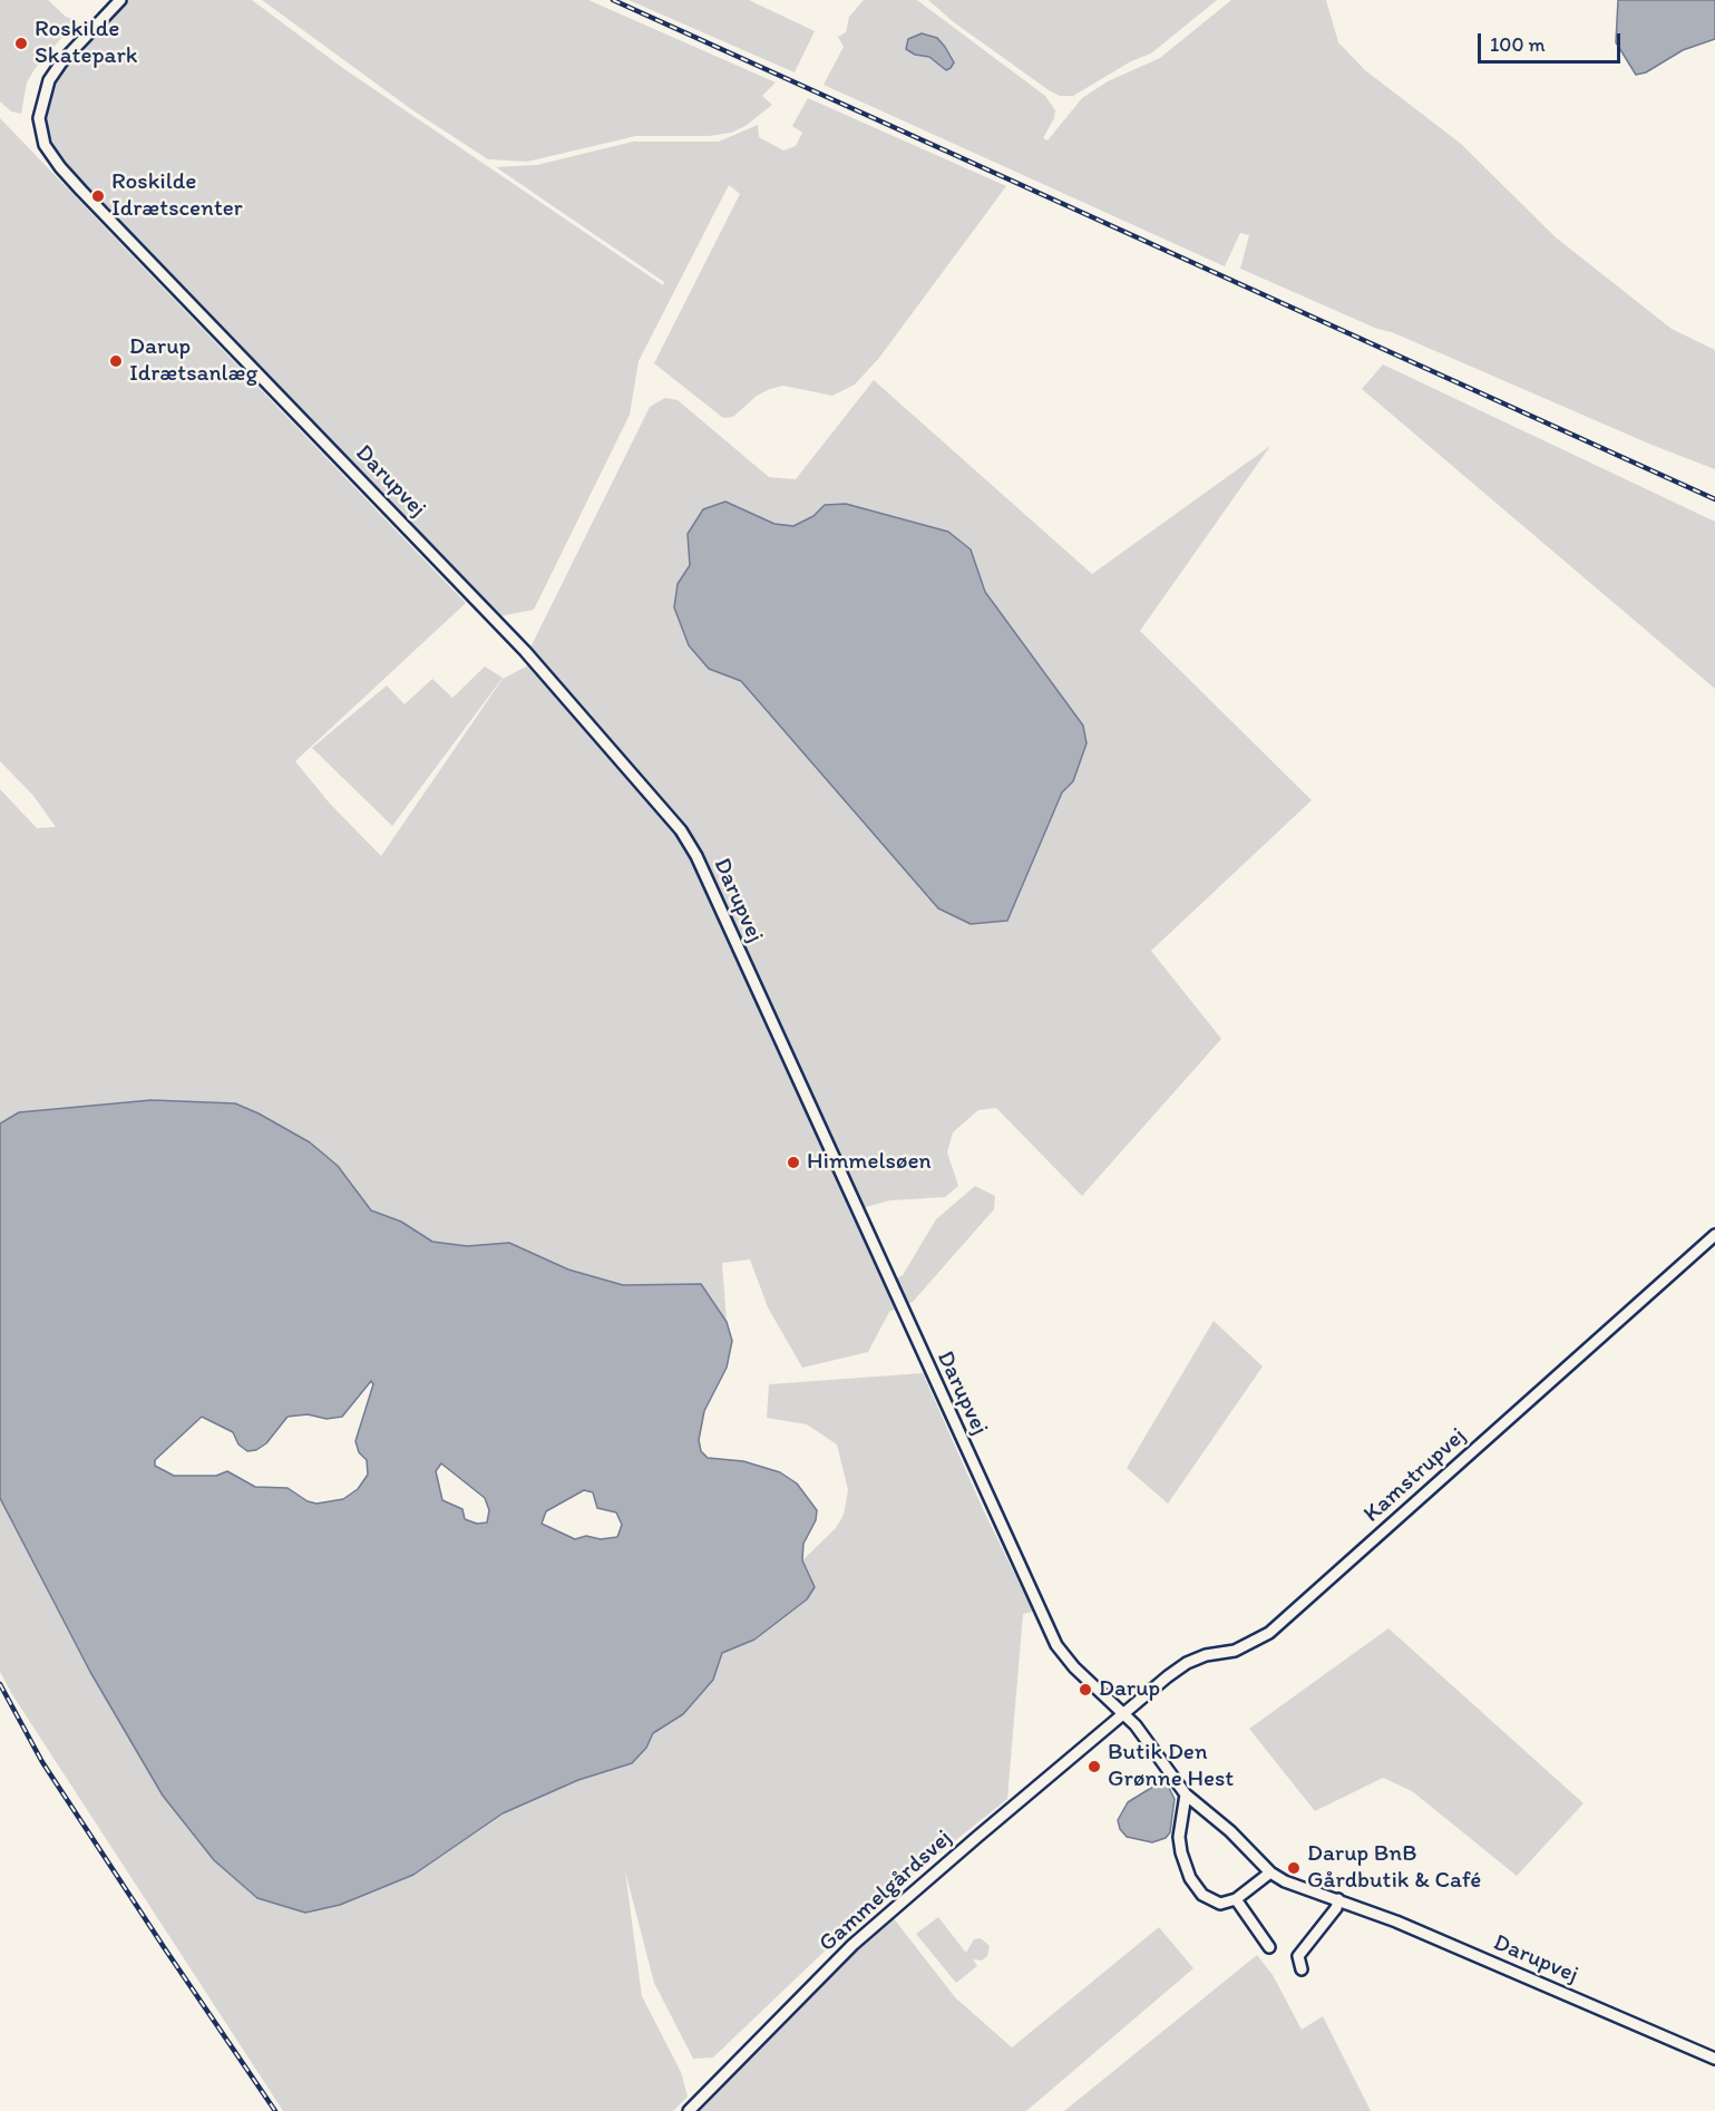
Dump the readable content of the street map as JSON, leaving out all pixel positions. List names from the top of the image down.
{
  "streets": {
    "street": ["Darupvej", "Kamstrupvej", "Gammelgårdsvej"]
  },
  "crossings": [
    ["Darupvej", "Kamstrupvej"],
    ["Darupvej", "Gammelgårdsvej"],
    ["Kamstrupvej", "Gammelgårdsvej"]
  ],
  "places": [
    "Roskilde Skatepark",
    "Roskilde Idrætscenter",
    "Darup Idrætsanlæg",
    "Himmelsøen",
    "Darup",
    "Butik Den Grønne Hest",
    "Darup BnB Gårdbutik & Café"
  ],
  "scale_bar": "100 m"
}
